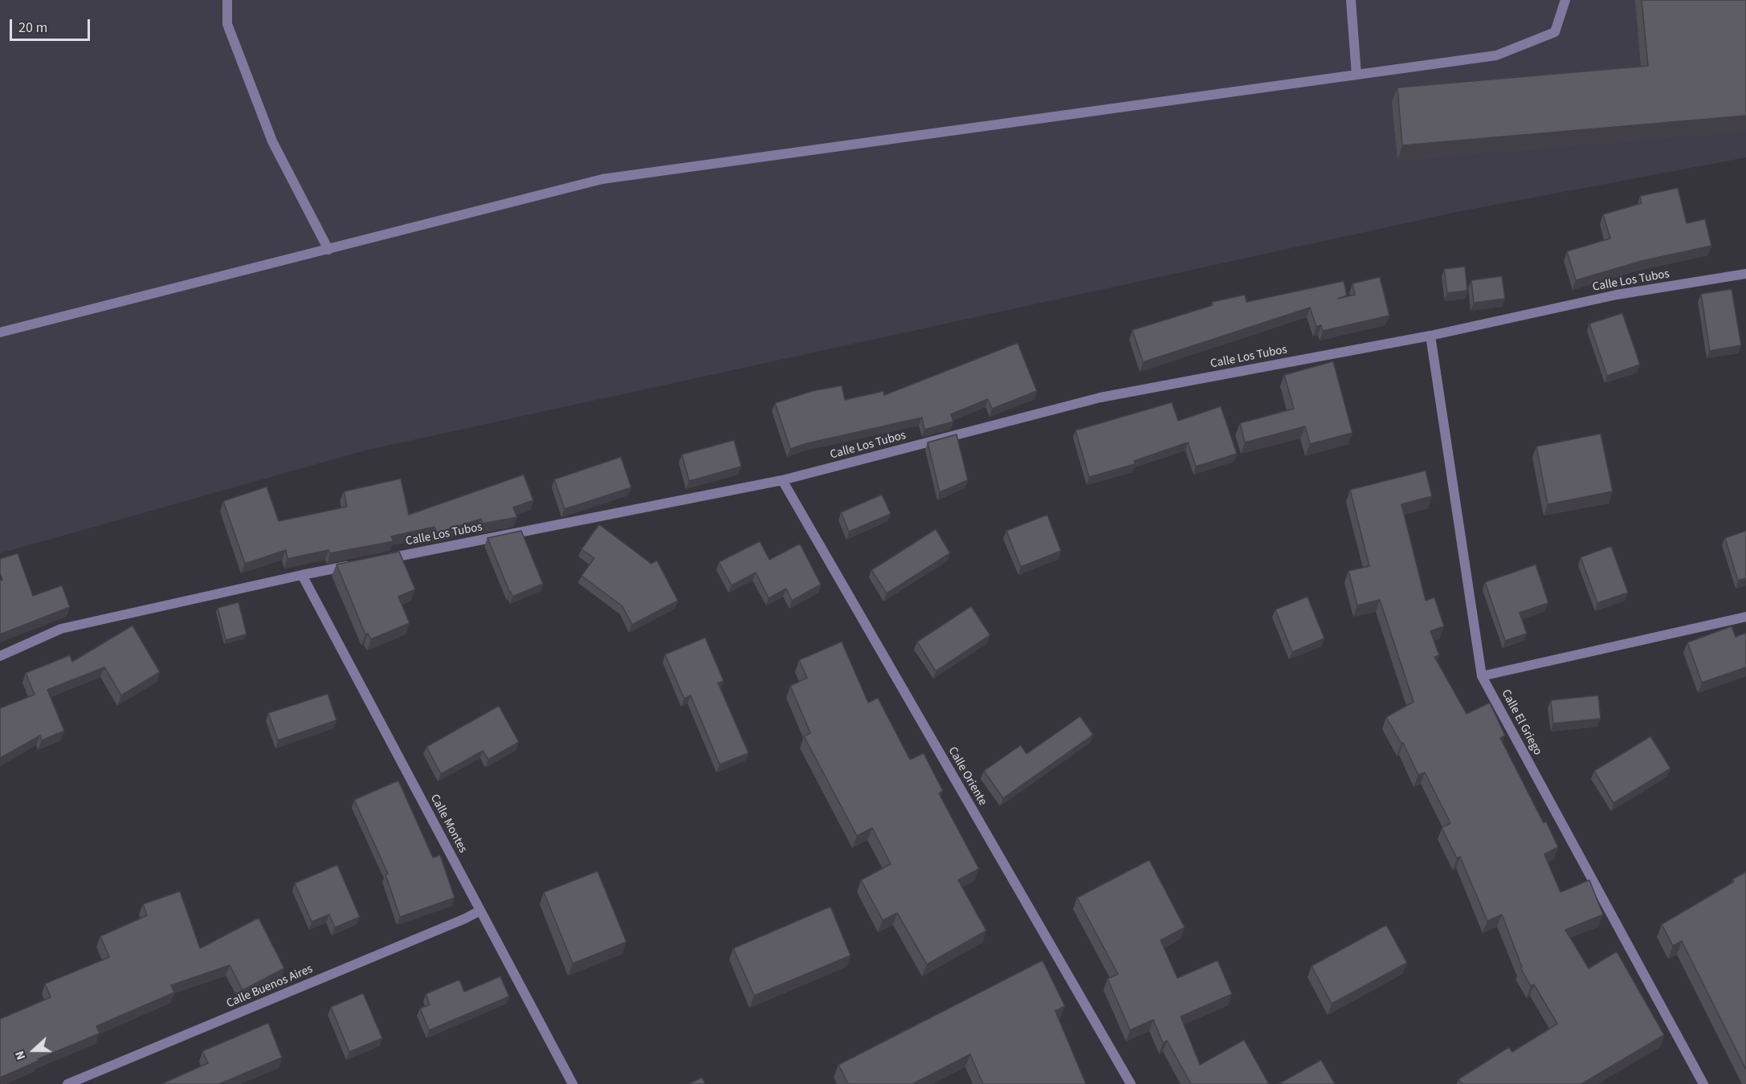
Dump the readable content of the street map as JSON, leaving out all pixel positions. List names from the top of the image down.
{
  "streets": {
    "street": [
      "Calle Los Tubos",
      "Calle El Griego",
      "Calle Oriente",
      "Calle Montes",
      "Calle Buenos Aires"
    ]
  },
  "crossings": [
    ["Calle Los Tubos", "Calle El Griego"],
    ["Calle Los Tubos", "Calle Oriente"],
    ["Calle Montes", "Calle Buenos Aires"]
  ],
  "scale_bar": "20 m",
  "north": "left"
}
